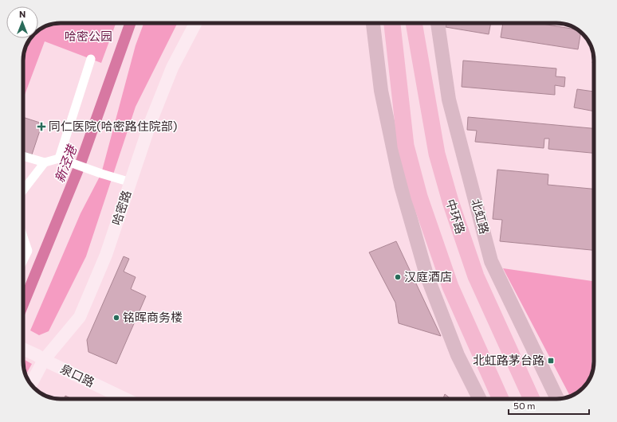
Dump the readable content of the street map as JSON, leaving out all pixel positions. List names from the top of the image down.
{
  "streets": {
    "highway": ["中环路"],
    "main road": ["北虹路"],
    "street": ["哈密路", "泉口路"]
  },
  "crossings": [
    ["哈密路", "泉口路"]
  ],
  "water": ["新泾港"],
  "parks": ["哈密公园"],
  "places": {
    "health": ["同仁医院(哈密路住院部)"],
    "other": ["汉庭酒店", "铭晖商务楼"],
    "transit": ["北虹路茅台路"]
  },
  "scale_bar": "50 m",
  "north": "top"
}
